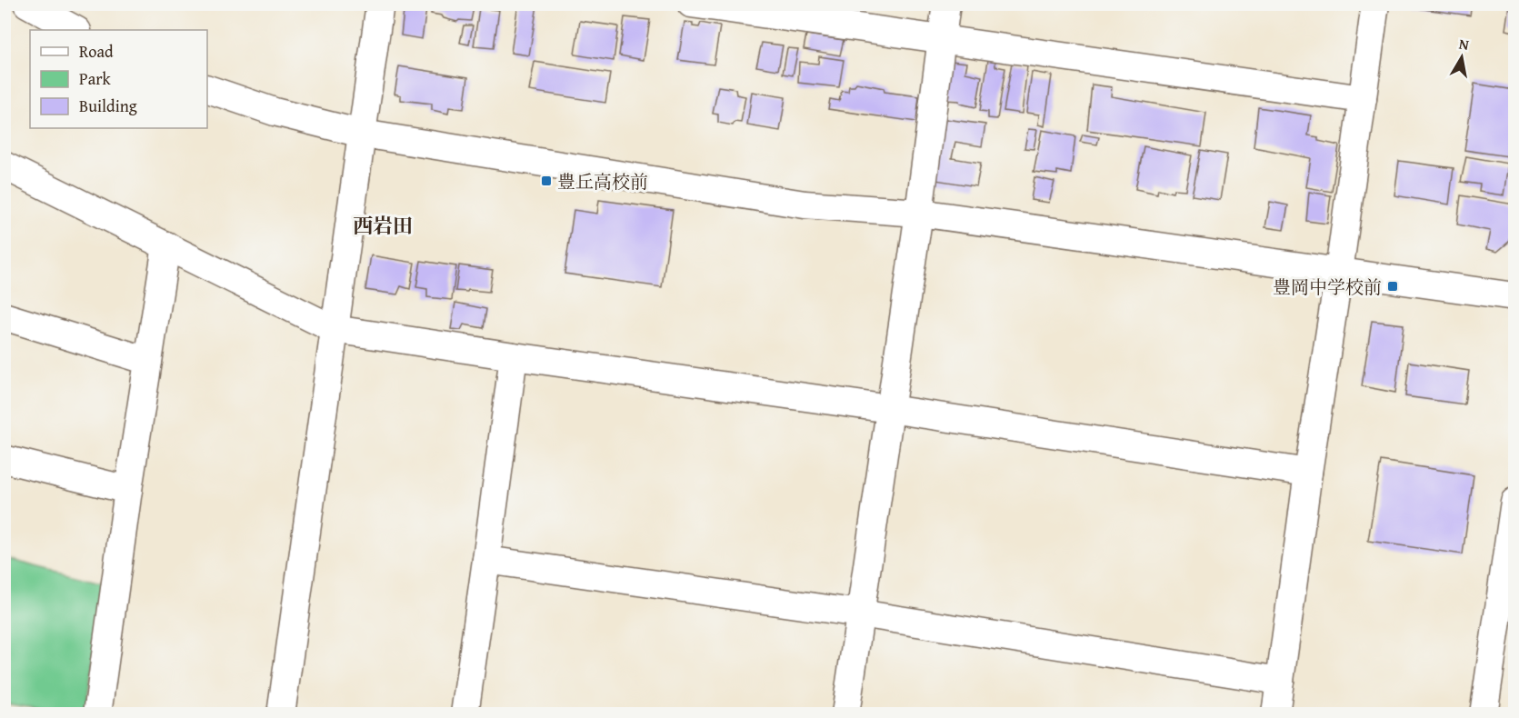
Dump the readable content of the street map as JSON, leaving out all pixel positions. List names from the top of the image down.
{
  "districts": ["西岩田"],
  "places": {
    "transit": ["豊丘高校前", "豊岡中学校前"]
  },
  "legend": ["Road", "Park", "Building"],
  "north": "top"
}
